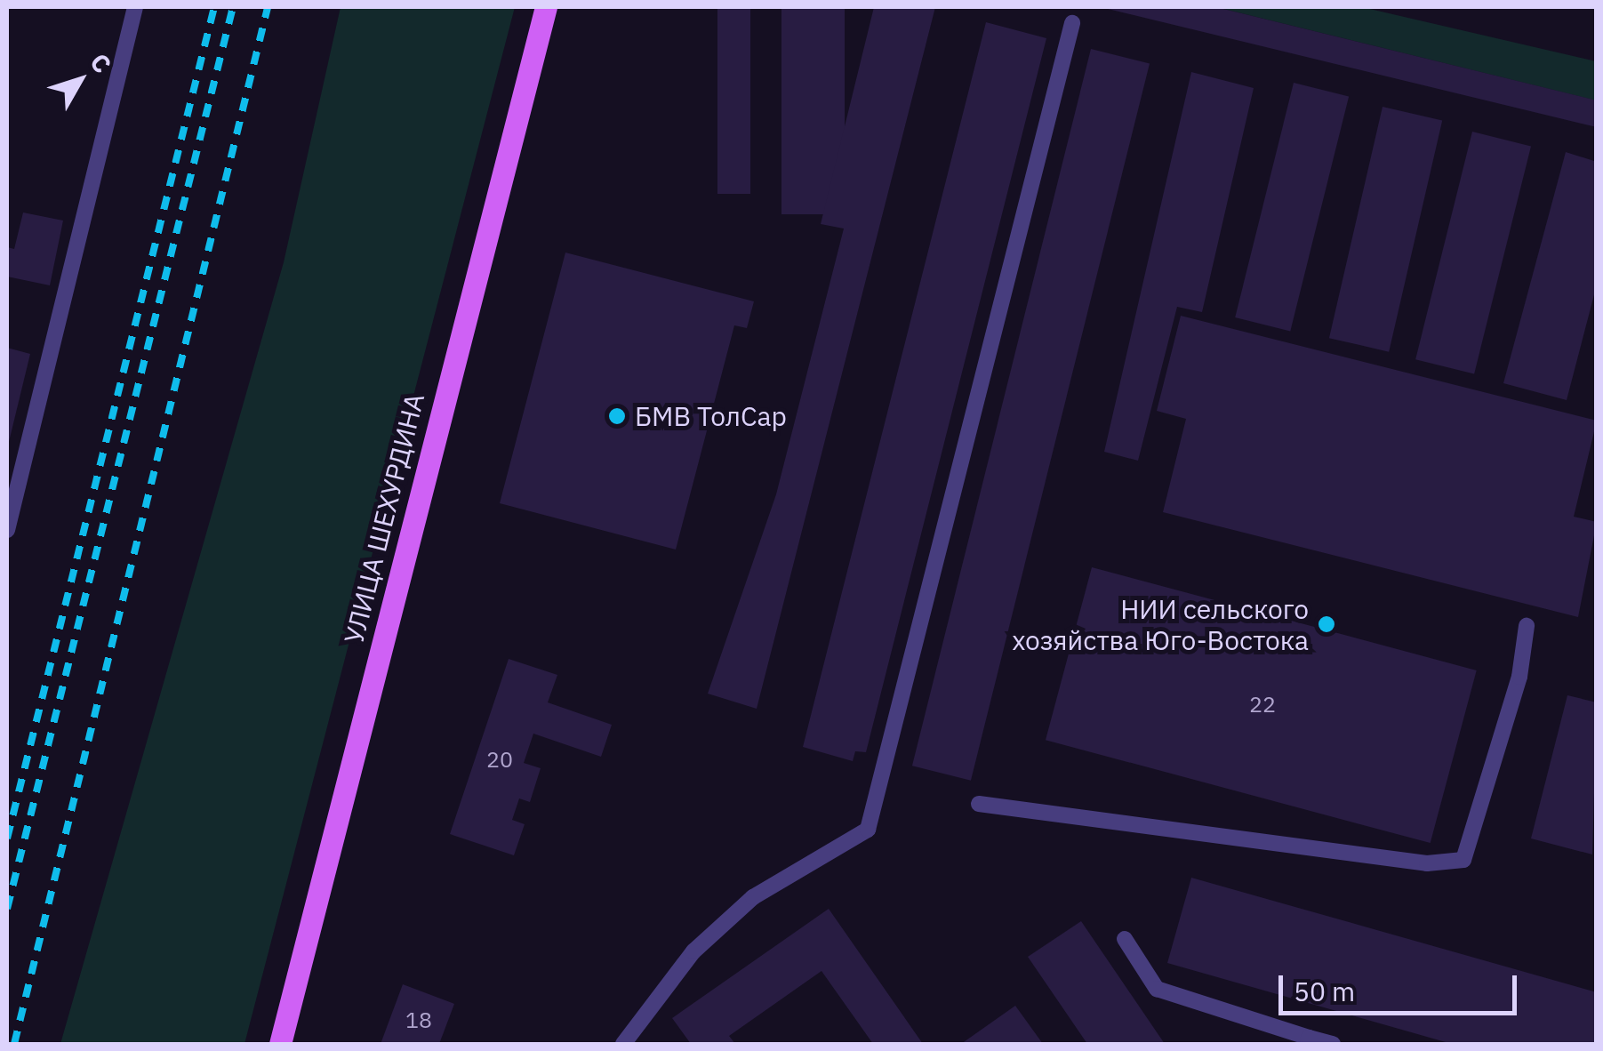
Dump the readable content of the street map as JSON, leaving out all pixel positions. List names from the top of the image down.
{
  "streets": {
    "main road": ["УЛИЦА ШЕХУРДИНА"]
  },
  "places": ["БМВ ТолСар", "НИИ сельского хозяйства Юго-Востока"],
  "house_numbers": ["22", "20", "18"],
  "scale_bar": "50 m",
  "north": "top right"
}
